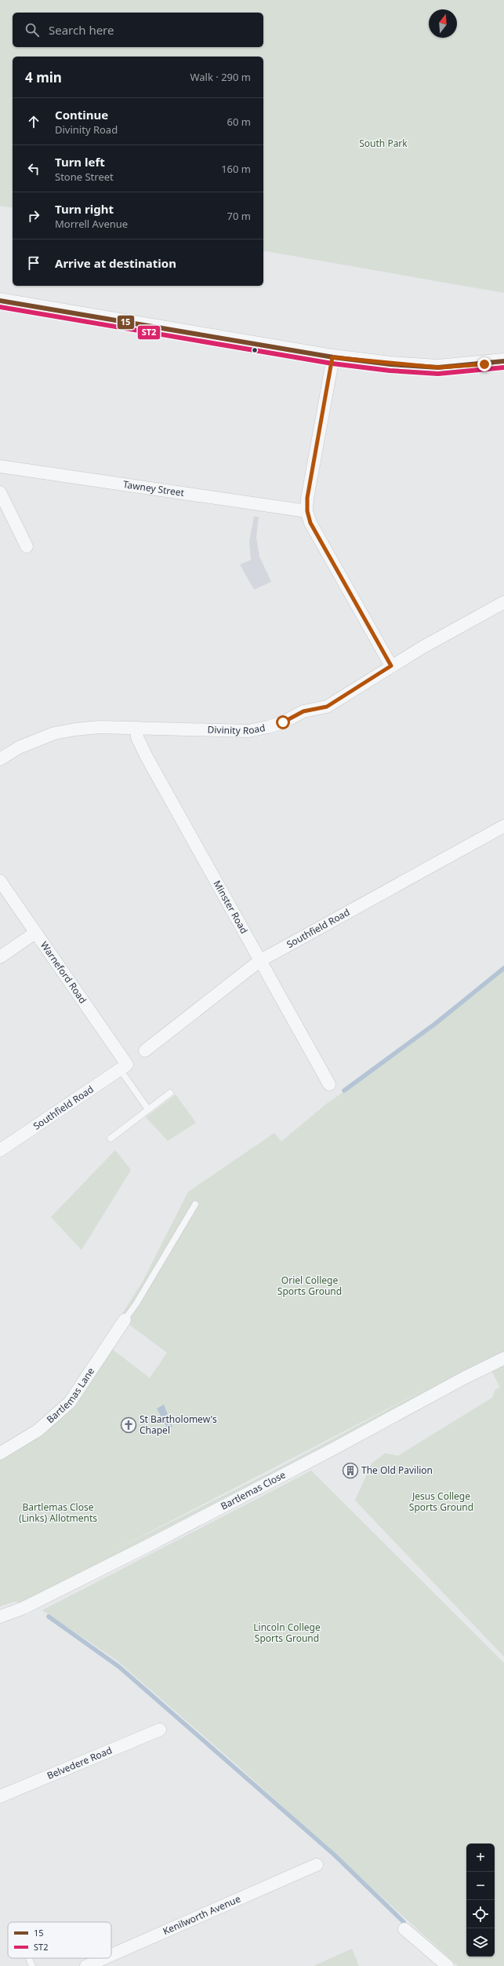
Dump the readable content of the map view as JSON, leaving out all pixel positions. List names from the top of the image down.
{
  "streets": {
    "street": [
      "Tawney Street",
      "Divinity Road",
      "Minster Road",
      "Southfield Road",
      "Warneford Road",
      "Bartlemas Lane",
      "Bartlemas Close",
      "Belvedere Road",
      "Kenilworth Avenue"
    ]
  },
  "crossings": [
    ["Divinity Road", "Minster Road"],
    ["Minster Road", "Southfield Road"],
    ["Southfield Road", "Warneford Road"]
  ],
  "parks": [
    "South Park",
    "Oriel College Sports Ground",
    "Jesus College Sports Ground",
    "Bartlemas Close (Links) Allotments",
    "Lincoln College Sports Ground"
  ],
  "places": {
    "church": ["St Bartholomew's Chapel"],
    "building": ["The Old Pavilion"]
  },
  "lines": ["transit line 15", "transit line ST2"],
  "legend": ["15", "ST2"],
  "north": "top",
  "page": {
    "search": "Search here",
    "heading": ["4 min", "Walk · 290 m"],
    "list": [
      ["Continue", "Divinity Road", "60 m"],
      ["Turn left", "Stone Street", "160 m"],
      ["Turn right", "Morrell Avenue", "70 m"],
      "Arrive at destination"
    ],
    "map_buttons": ["+", "−"]
  }
}
